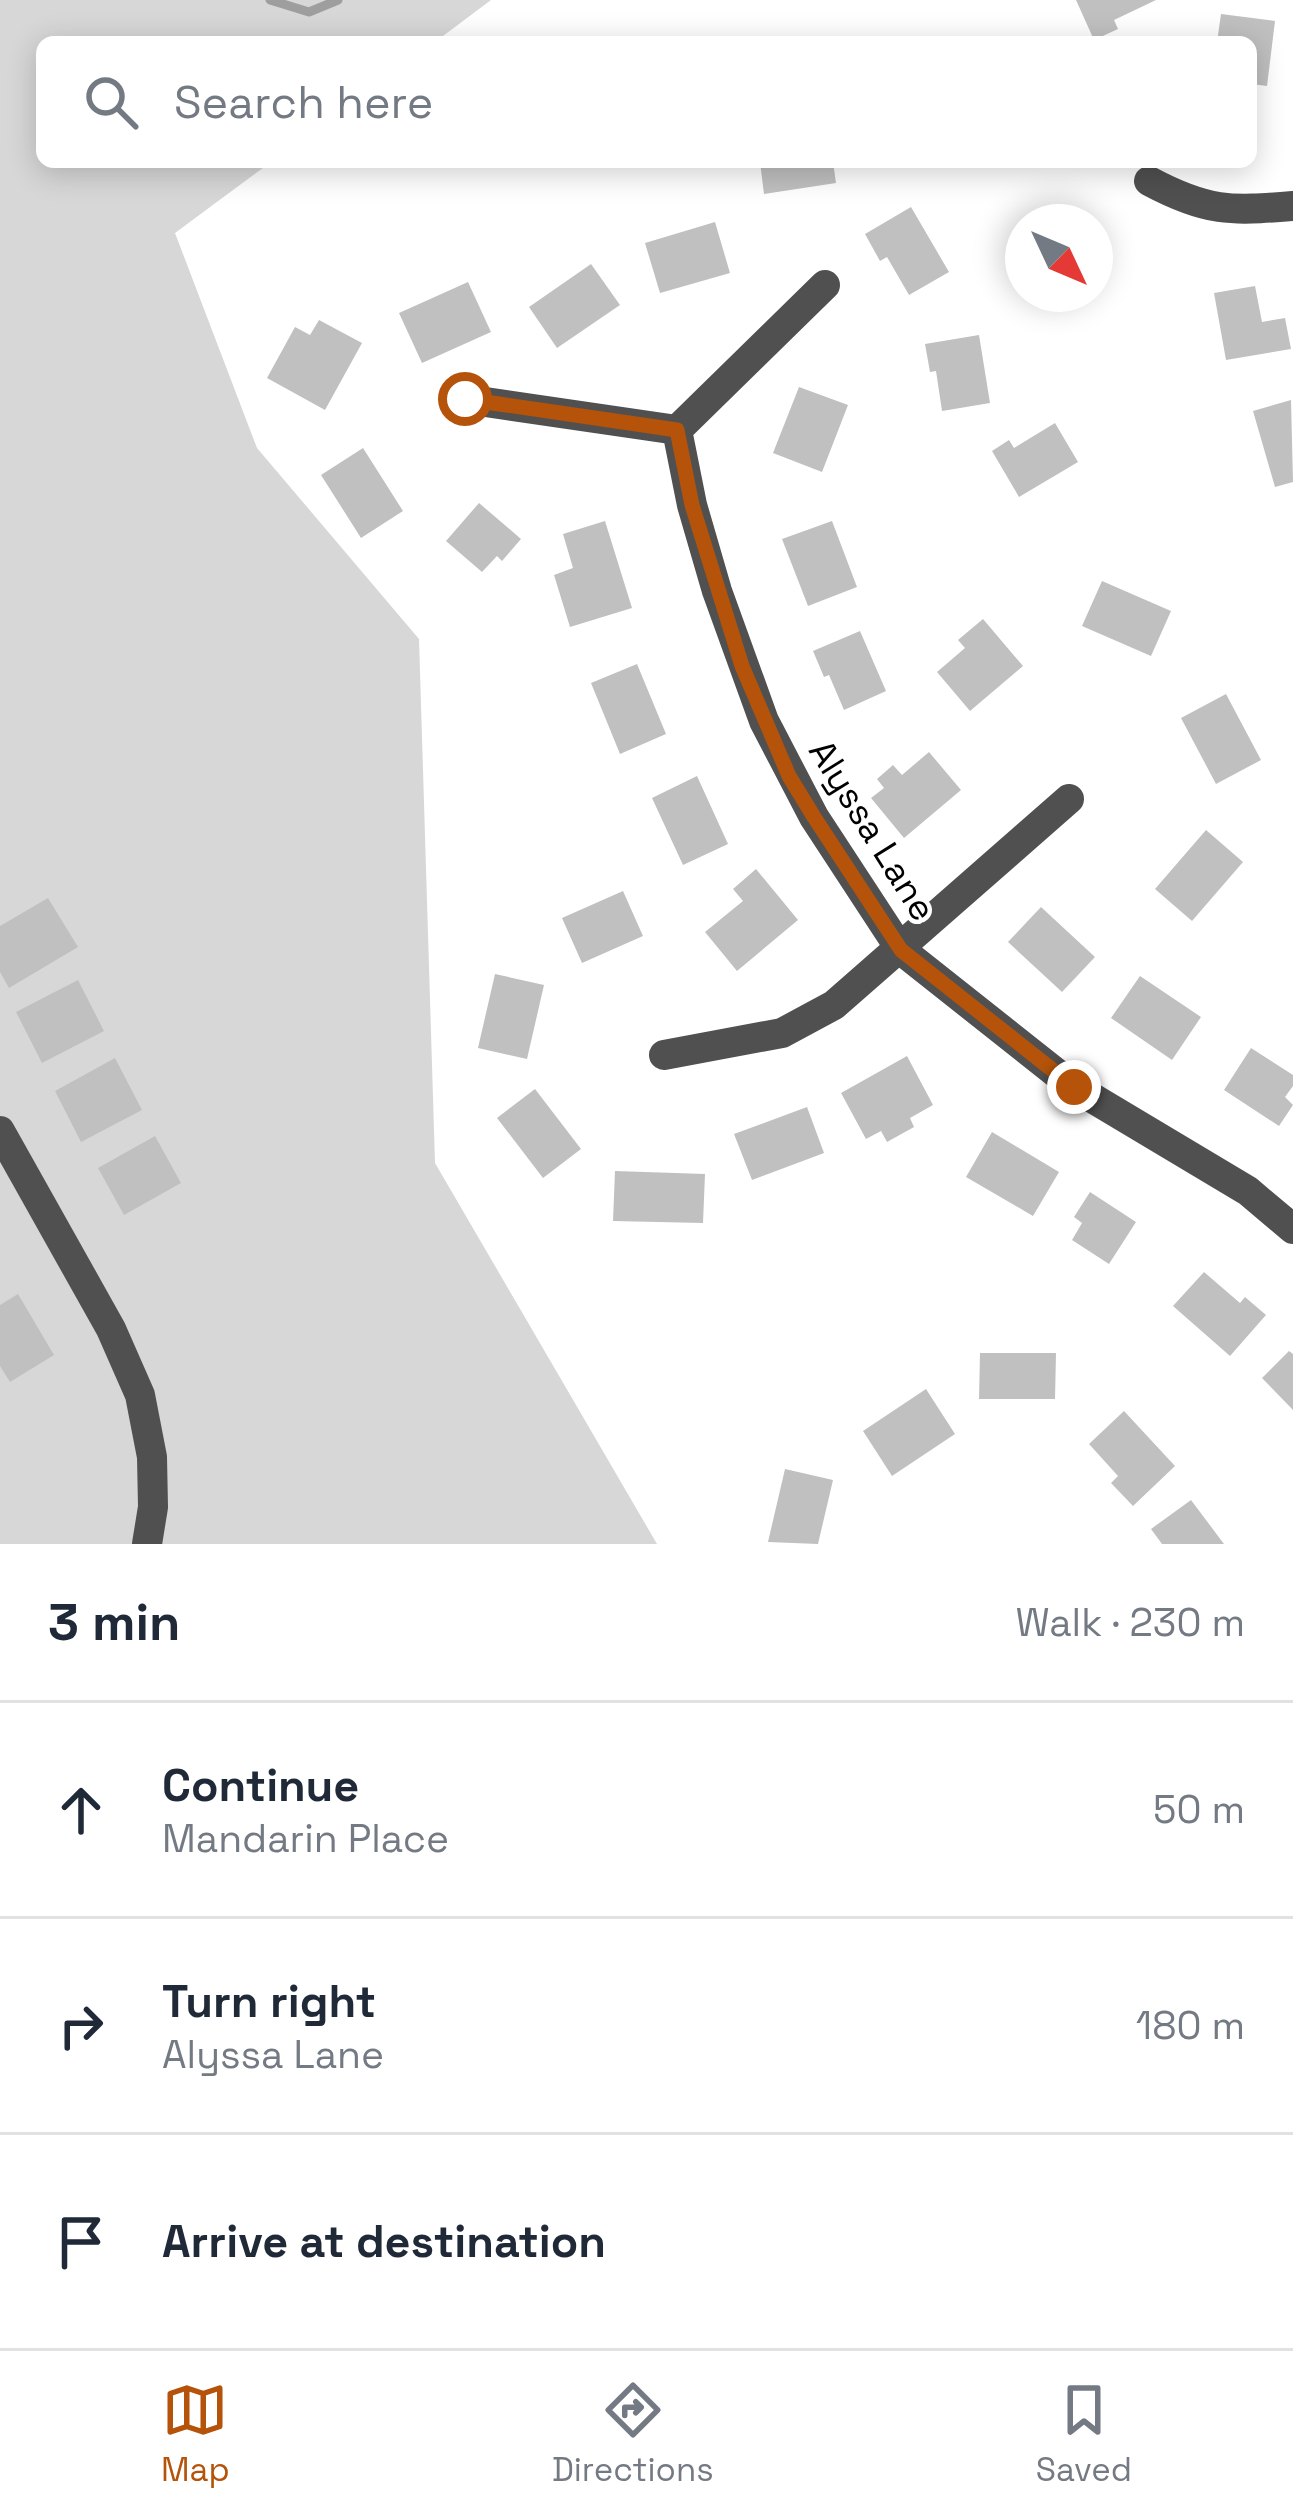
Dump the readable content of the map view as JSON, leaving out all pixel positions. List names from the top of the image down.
{
  "streets": {
    "street": ["Alyssa Lane"]
  },
  "north": "bottom right",
  "page": {
    "search": "Search here",
    "heading": ["3 min", "Walk · 230 m"],
    "list": [
      ["Continue", "Mandarin Place", "50 m"],
      ["Turn right", "Alyssa Lane", "180 m"],
      "Arrive at destination"
    ],
    "nav": ["Map", "Directions", "Saved"]
  }
}
